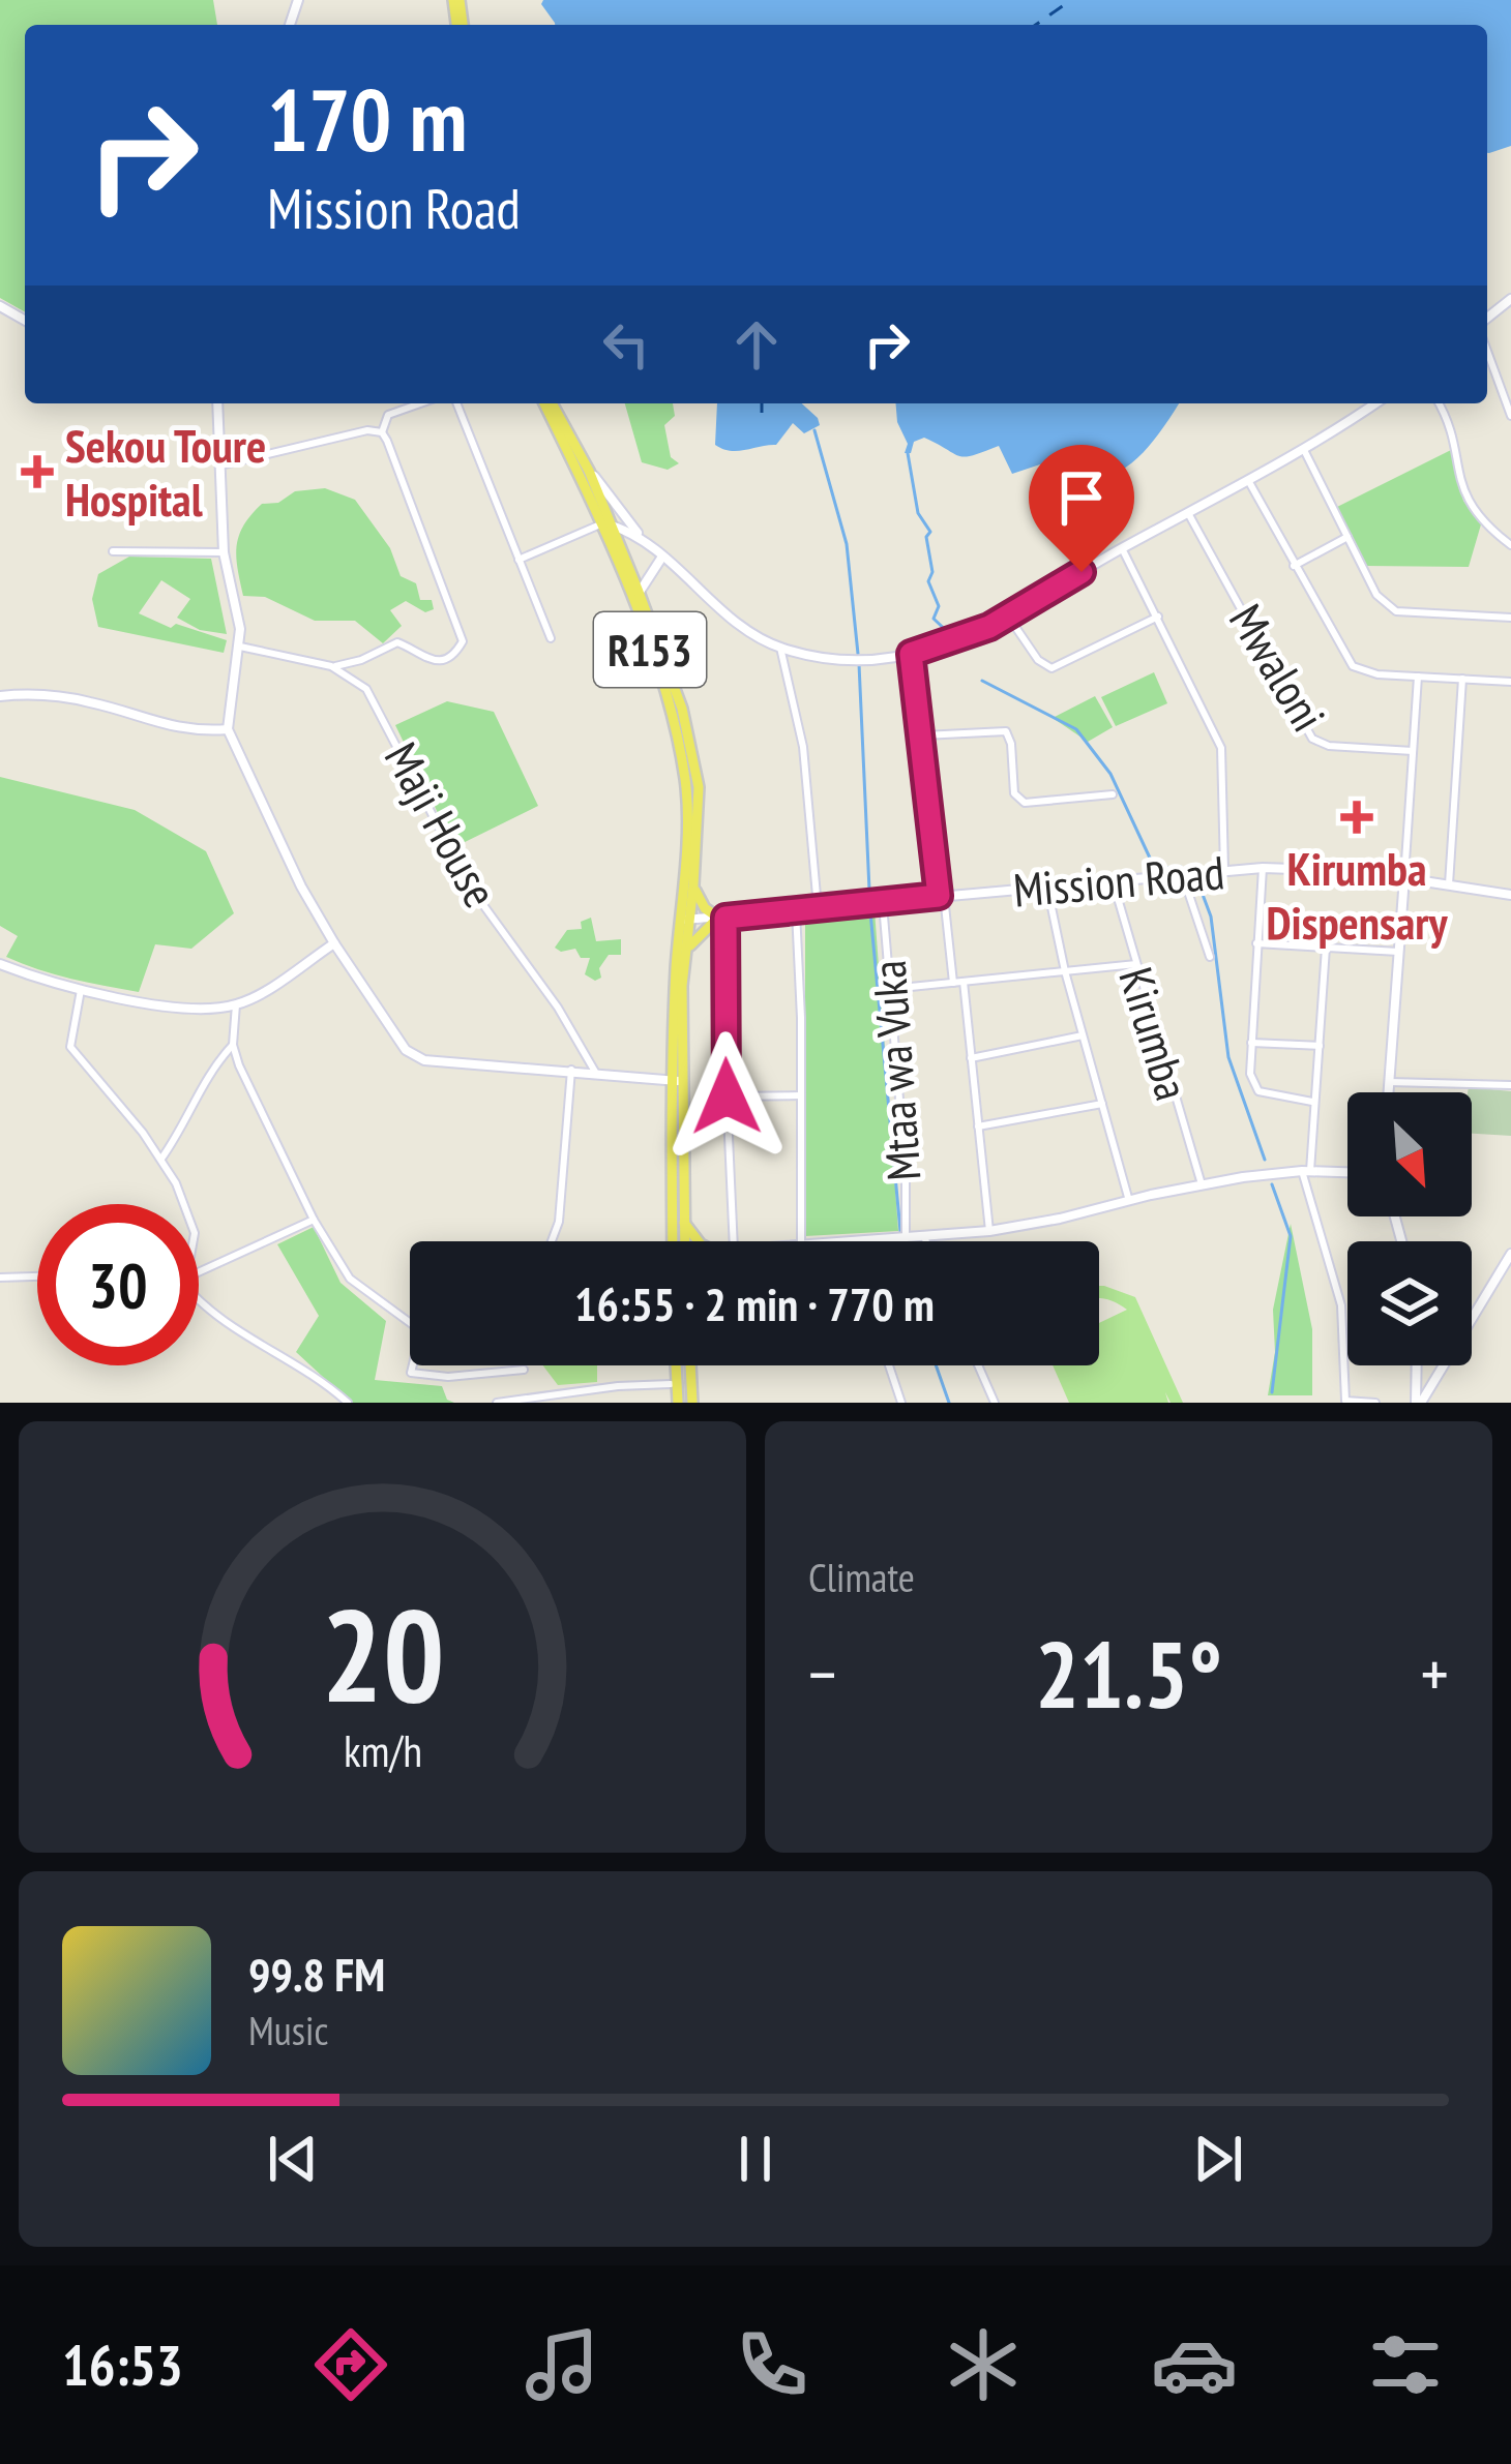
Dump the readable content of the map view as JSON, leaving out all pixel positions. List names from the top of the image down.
{
  "streets": {
    "main road": ["R153"],
    "street": [
      "Mwaloni",
      "Maji House",
      "Mission Road",
      "Kirumba",
      "Mtaa wa Vuka"
    ]
  },
  "crossings": [
    ["R153", "Mission Road"],
    ["Mwaloni", "Mission Road"],
    ["Mission Road", "Kirumba"],
    ["Mission Road", "Mtaa wa Vuka"]
  ],
  "places": {
    "health": ["Sekou Toure Hospital", "Kirumba Dispensary"]
  },
  "north": "bottom right",
  "page": {
    "turn": ["170 m", "Mission Road"],
    "limit": "30",
    "trip": "16:55 · 2 min · 770 m",
    "tile": "Climate",
    "heat": ["−", "21.5°", "+"],
    "song": ["99.8 FM", "Music"],
    "tabs": "16:53",
    "gauge": ["20", "km/h"]
  }
}
